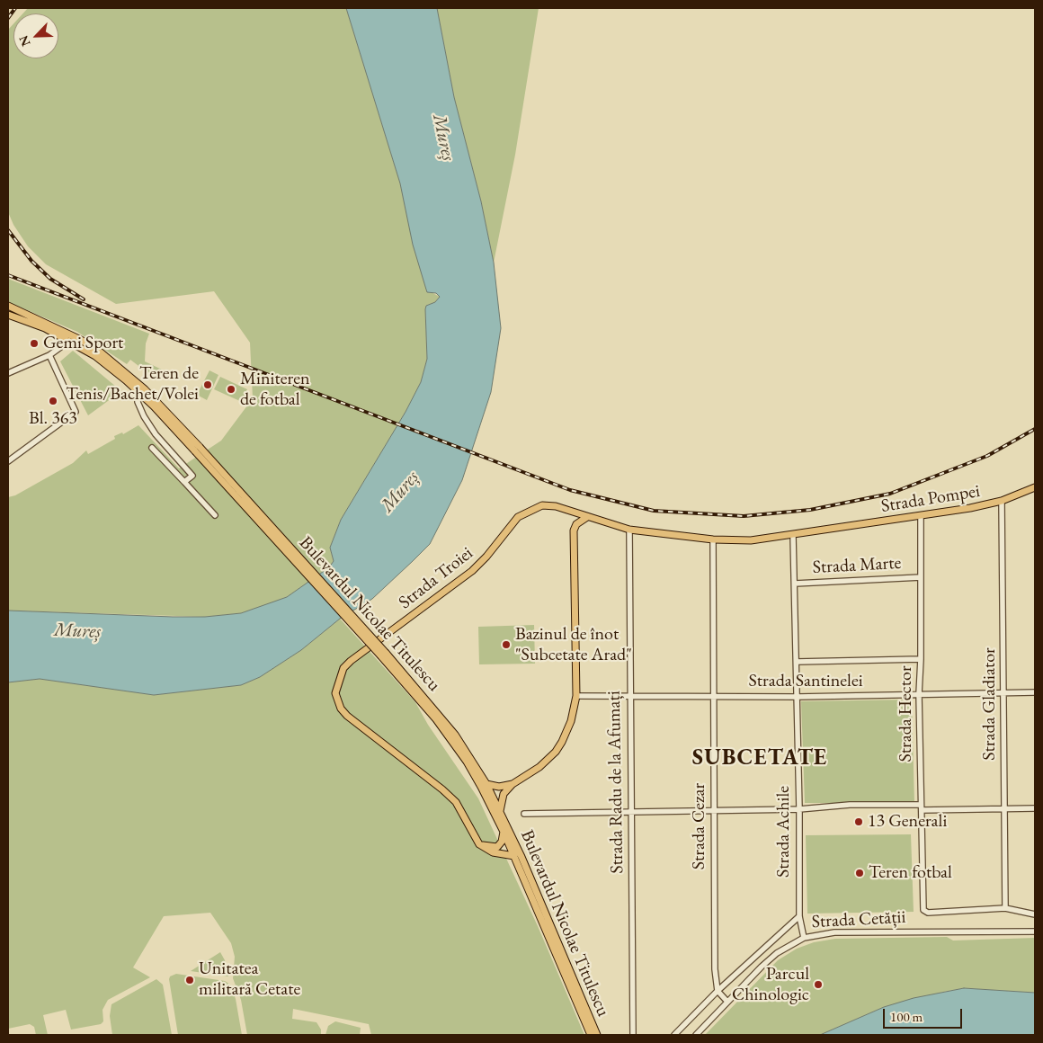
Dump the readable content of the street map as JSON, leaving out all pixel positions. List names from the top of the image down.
{
  "streets": {
    "main road": ["Strada Pompei", "Strada Troiei", "Bulevardul Nicolae Titulescu"],
    "street": [
      "Strada Marte",
      "Strada Santinelei",
      "Strada Gladiator",
      "Strada Hector",
      "Strada Radu de la Afumați",
      "Strada Cezar",
      "Strada Achile",
      "Strada Cetății"
    ]
  },
  "crossings": [
    ["Strada Pompei", "Strada Troiei"],
    ["Strada Pompei", "Strada Gladiator"],
    ["Strada Pompei", "Strada Hector"],
    ["Strada Marte", "Strada Hector"],
    ["Strada Marte", "Strada Achile"],
    ["Strada Troiei", "Strada Radu de la Afumați"],
    ["Strada Troiei", "Strada Cezar"],
    ["Strada Troiei", "Strada Achile"],
    ["Strada Santinelei", "Strada Gladiator"],
    ["Strada Santinelei", "Strada Hector"],
    ["Strada Santinelei", "Strada Radu de la Afumați"],
    ["Strada Santinelei", "Strada Cezar"],
    ["Strada Santinelei", "Strada Achile"],
    ["Strada Gladiator", "Strada Hector"],
    ["Strada Achile", "Strada Cetății"]
  ],
  "districts": ["SUBCETATE"],
  "water": ["Mureș"],
  "places": [
    "Gemi Sport",
    "Teren de Tenis/Bachet/Volei",
    "Miniteren de fotbal",
    "Bl. 363",
    "Bazinul de înot \"Subcetate Arad\"",
    "13 Generali",
    "Teren fotbal",
    "Unitatea militară Cetate",
    "Parcul Chinologic"
  ],
  "scale_bar": "100 m",
  "north": "bottom left"
}
